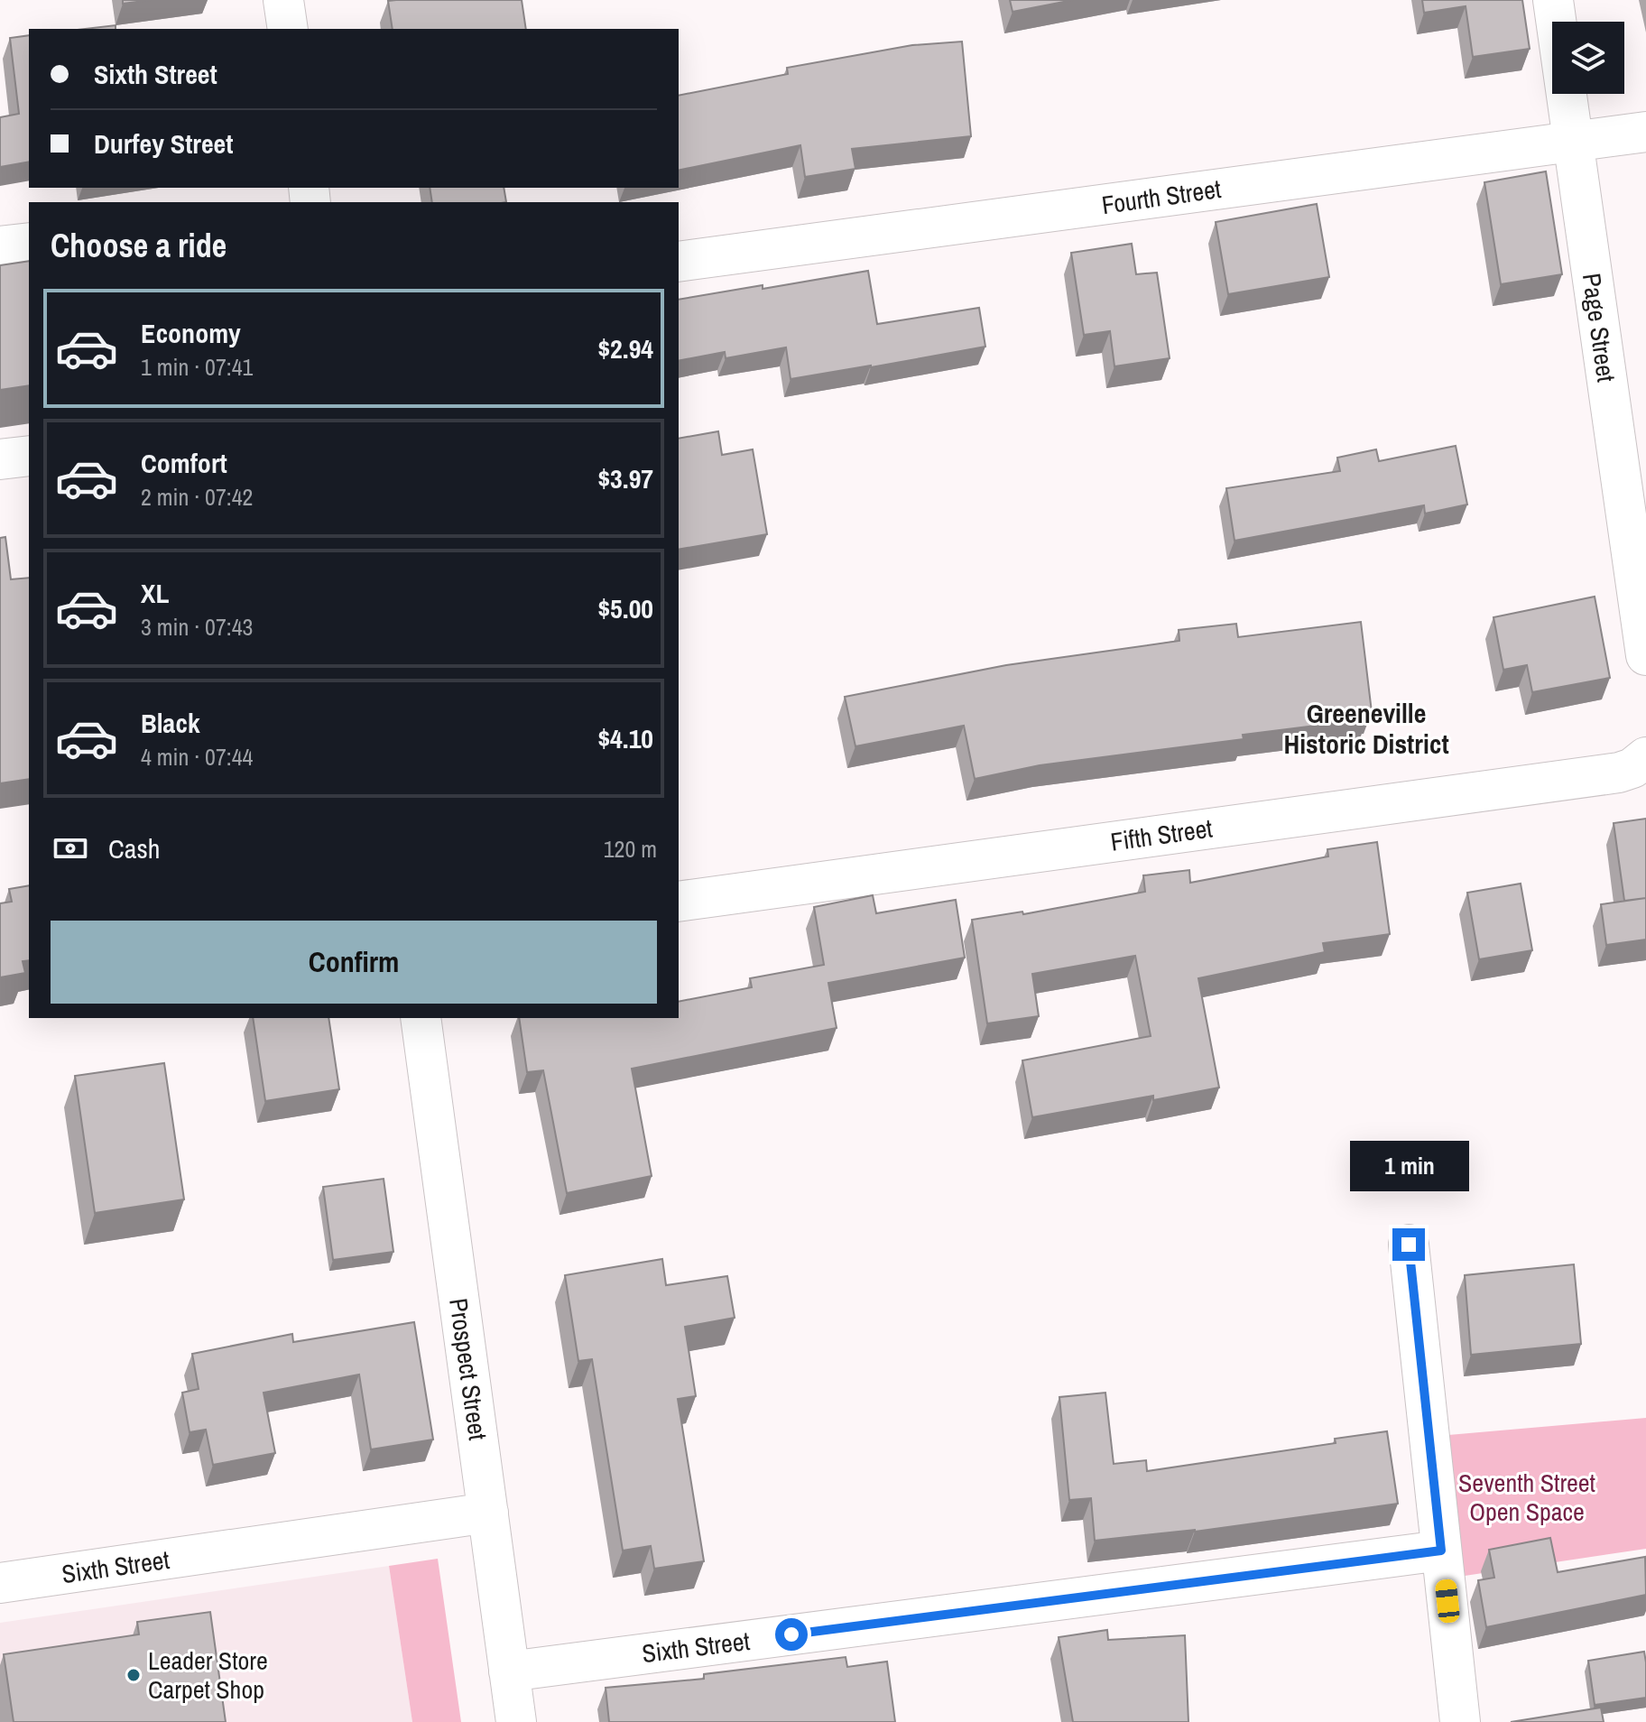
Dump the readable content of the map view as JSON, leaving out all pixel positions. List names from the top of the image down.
{
  "streets": {
    "street": [
      "Fourth Street",
      "Page Street",
      "Fifth Street",
      "Prospect Street",
      "Sixth Street"
    ]
  },
  "crossings": [
    ["Fourth Street", "Page Street"],
    ["Prospect Street", "Sixth Street"]
  ],
  "districts": ["Greeneville Historic District"],
  "parks": ["Seventh Street Open Space"],
  "places": ["Leader Store Carpet Shop"],
  "page": {
    "banner": ["Sixth Street", "Durfey Street"],
    "heading": "Choose a ride",
    "list": [
      {
        "name": "Economy",
        "note": "1 min · 07:41",
        "value": "$2.94"
      },
      {
        "name": "Comfort",
        "note": "2 min · 07:42",
        "value": "$3.97"
      },
      {
        "name": "XL",
        "note": "3 min · 07:43",
        "value": "$5.00"
      },
      {
        "name": "Black",
        "note": "4 min · 07:44",
        "value": "$4.10"
      }
    ],
    "pay": ["Cash", "120 m"],
    "buttons": "Confirm",
    "bubble": "1 min"
  }
}
